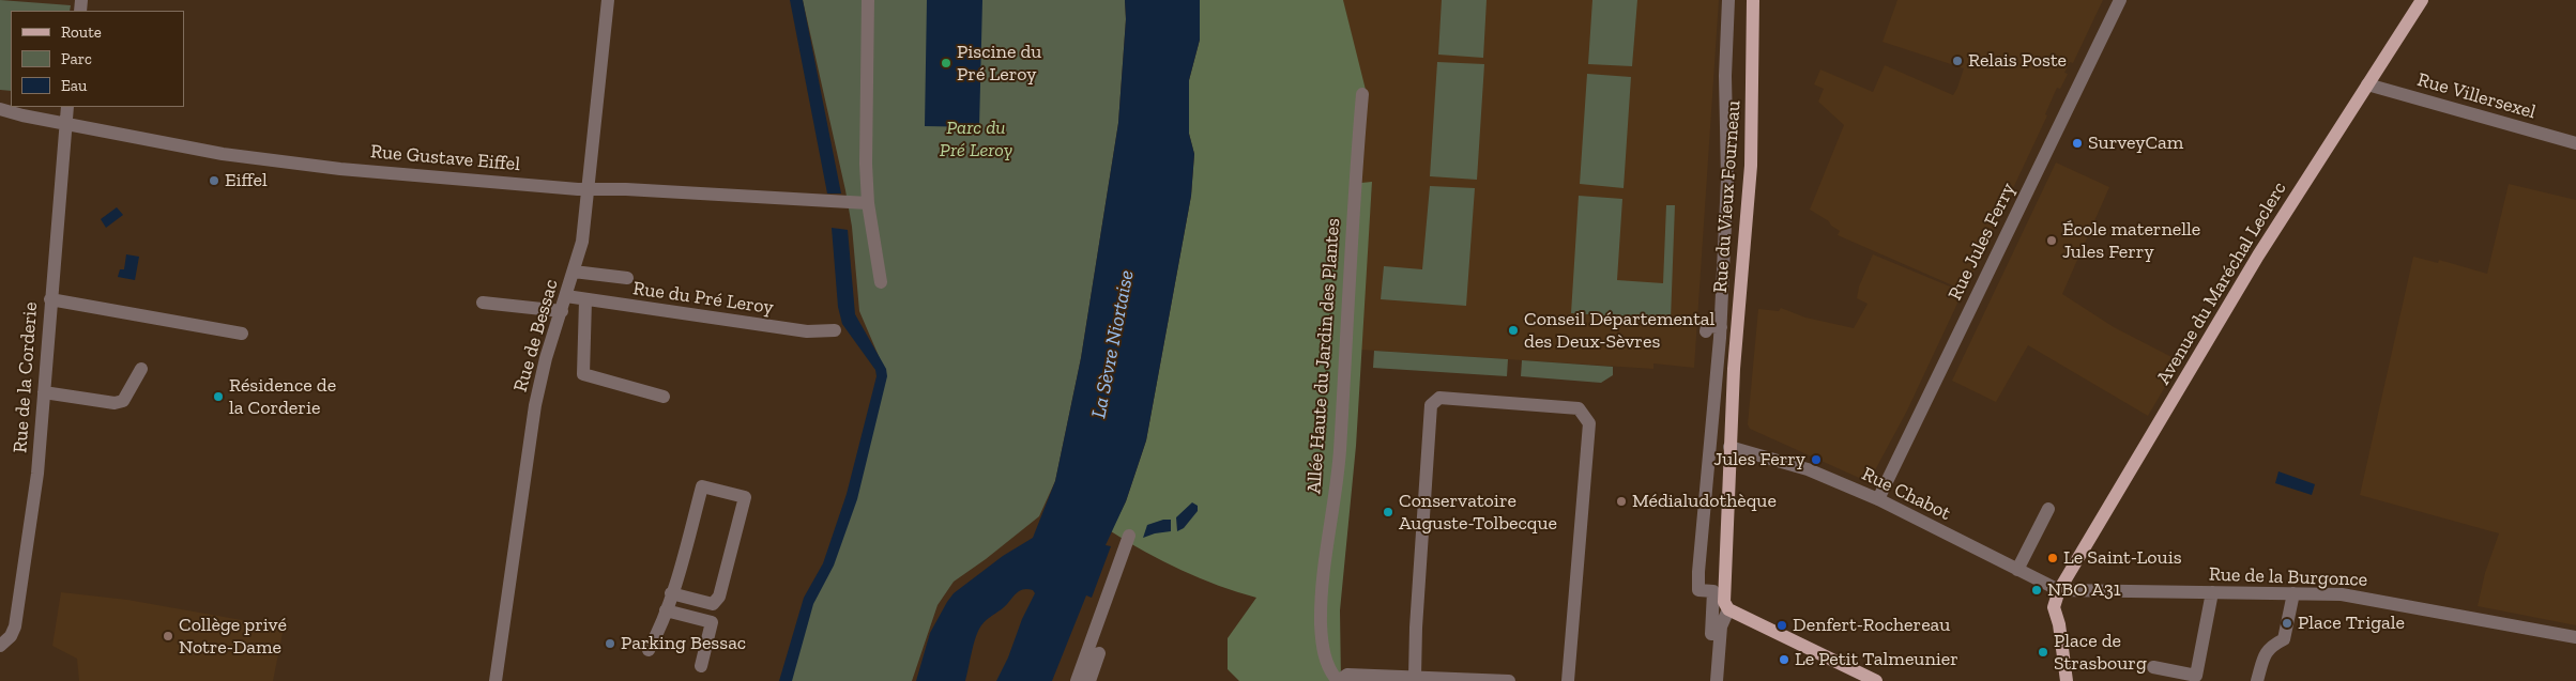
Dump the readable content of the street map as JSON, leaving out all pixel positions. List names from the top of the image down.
{
  "streets": {
    "main road": ["Rue du Vieux Fourneau", "Avenue du Maréchal Leclerc"],
    "street": [
      "Rue Villersexel",
      "Rue Gustave Eiffel",
      "Rue Jules Ferry",
      "Rue du Pré Leroy",
      "Rue de Bessac",
      "Allée Haute du Jardin des Plantes",
      "Rue de la Corderie",
      "Rue Chabot",
      "Rue de la Burgonce"
    ]
  },
  "crossings": [
    ["Rue Villersexel", "Avenue du Maréchal Leclerc"],
    ["Rue Gustave Eiffel", "Rue de Bessac"],
    ["Rue Gustave Eiffel", "Rue de la Corderie"],
    ["Rue du Vieux Fourneau", "Rue Chabot"],
    ["Rue Jules Ferry", "Rue Chabot"],
    ["Avenue du Maréchal Leclerc", "Rue Chabot"],
    ["Avenue du Maréchal Leclerc", "Rue de la Burgonce"],
    ["Rue du Pré Leroy", "Rue de Bessac"],
    ["Rue Chabot", "Rue de la Burgonce"]
  ],
  "water": ["La Sèvre Niortaise"],
  "parks": ["Parc du Pré Leroy"],
  "places": [
    "Relais Poste",
    "Piscine du Pré Leroy",
    "SurveyCam",
    "Eiffel",
    "École maternelle Jules Ferry",
    "Conseil Départemental des Deux-Sèvres",
    "Résidence de la Corderie",
    "Jules Ferry",
    "Médialudothèque",
    "Conservatoire Auguste-Tolbecque",
    "Le Saint-Louis",
    "NBO A31",
    "Place Trigale",
    "Denfert-Rochereau",
    "Collège privé Notre-Dame",
    "Parking Bessac",
    "Place de Strasbourg",
    "Le Petit Talmeunier"
  ],
  "legend": ["Route", "Parc", "Eau"]
}
